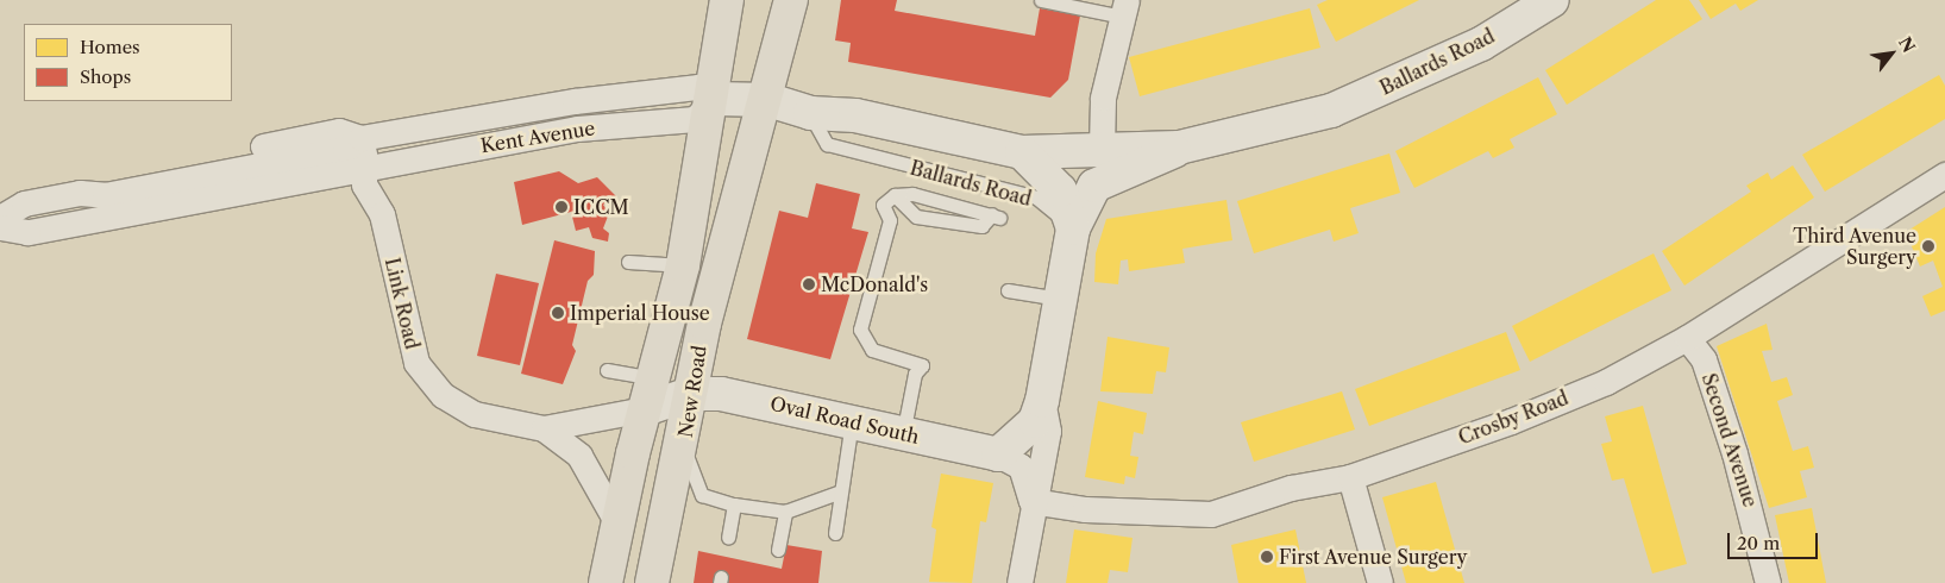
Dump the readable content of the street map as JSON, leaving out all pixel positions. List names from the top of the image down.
{
  "streets": {
    "main road": ["Ballards Road", "New Road", "Oval Road South"],
    "street": [
      "Kent Avenue",
      "Link Road",
      "Crosby Road",
      "Second Avenue"
    ]
  },
  "crossings": [
    ["Ballards Road", "New Road"],
    ["Ballards Road", "Oval Road South"],
    ["Kent Avenue", "Link Road"],
    ["Kent Avenue", "New Road"],
    ["Link Road", "New Road"],
    ["New Road", "Oval Road South"],
    ["Crosby Road", "Oval Road South"],
    ["Crosby Road", "Second Avenue"]
  ],
  "places": [
    "ICCM",
    "Third Avenue Surgery",
    "McDonald's",
    "Imperial House",
    "First Avenue Surgery"
  ],
  "legend": ["Homes", "Shops"],
  "scale_bar": "20 m",
  "north": "top right"
}
